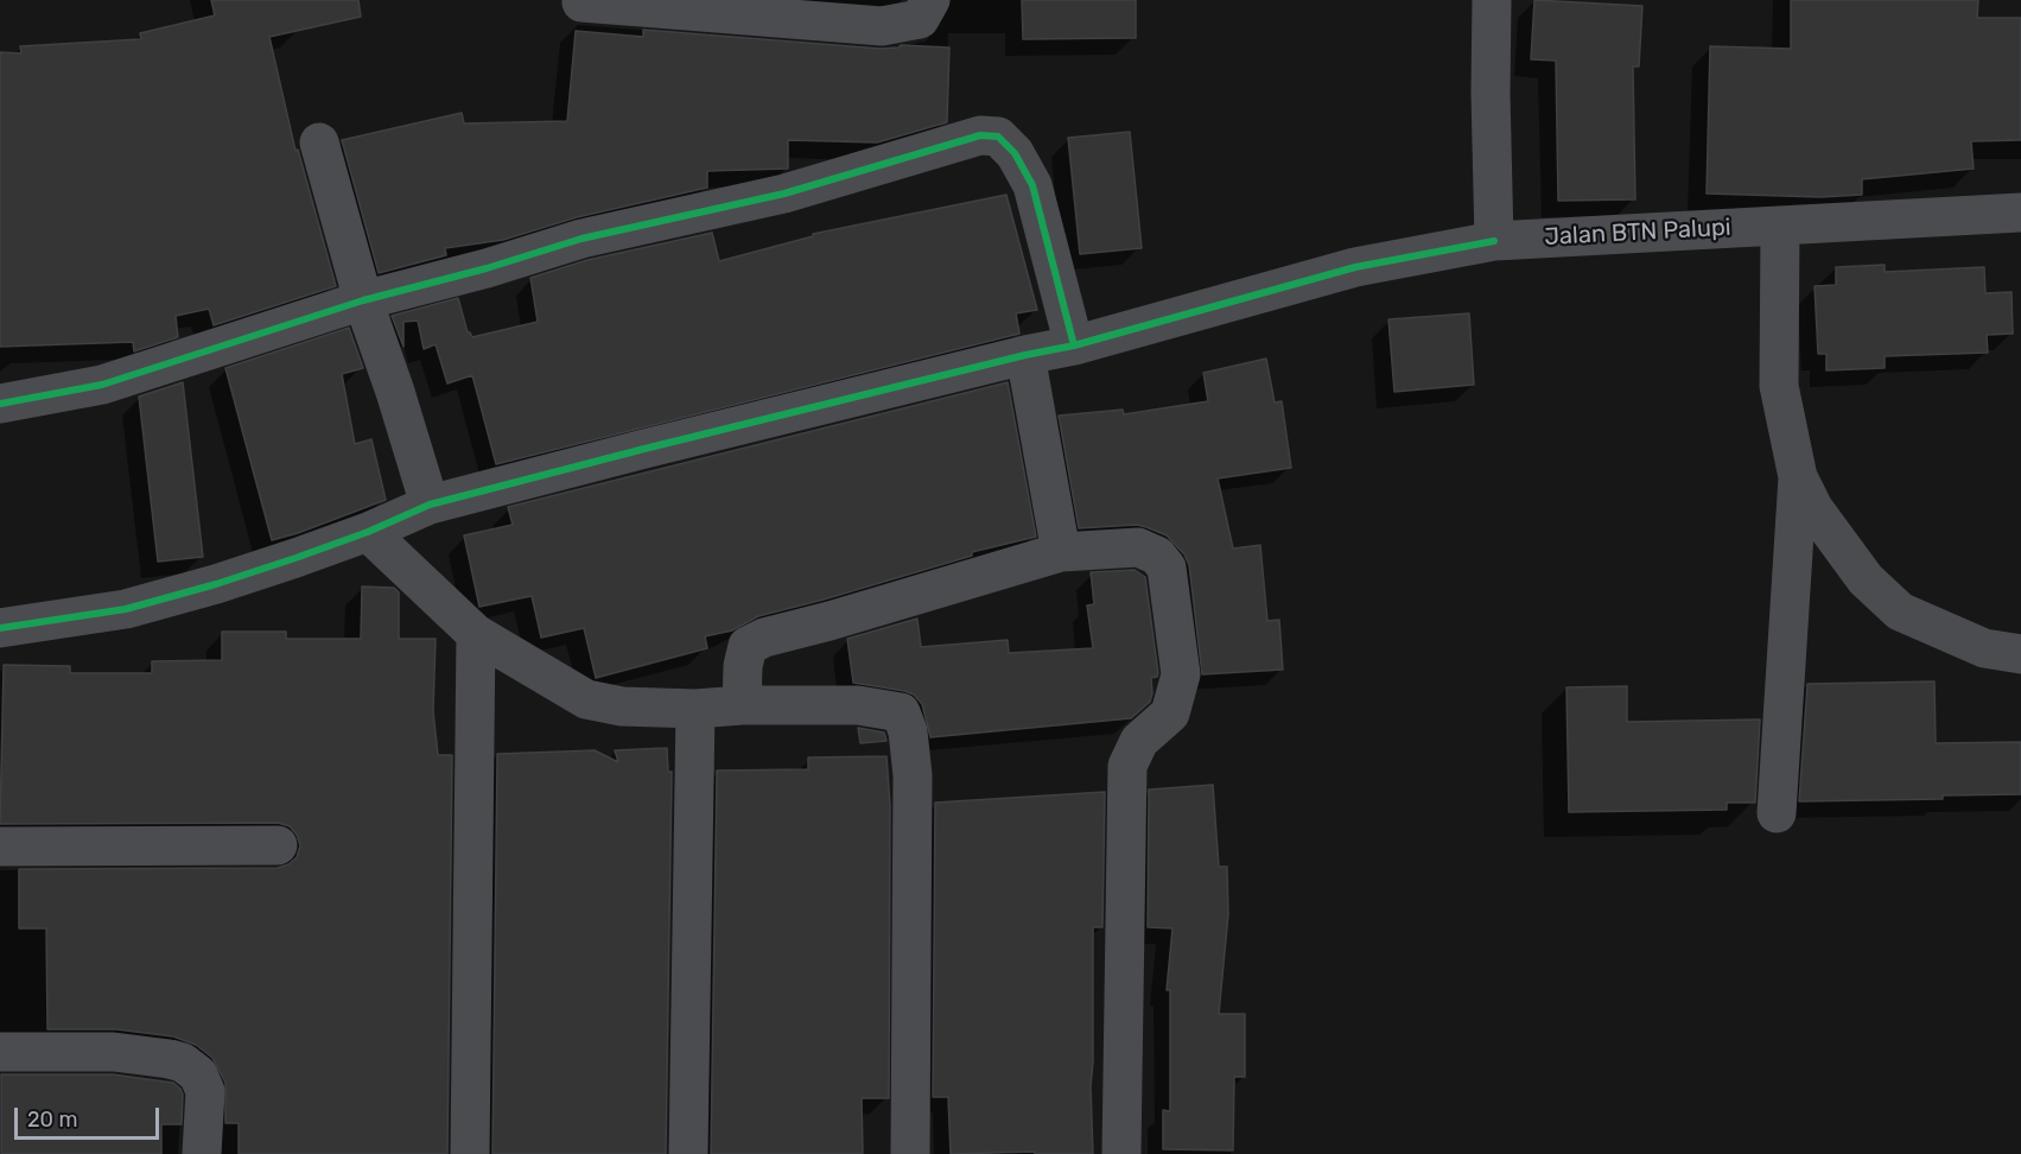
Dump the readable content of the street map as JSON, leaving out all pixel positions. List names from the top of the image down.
{
  "streets": {
    "street": ["Jalan BTN Palupi"]
  },
  "scale_bar": "20 m"
}
